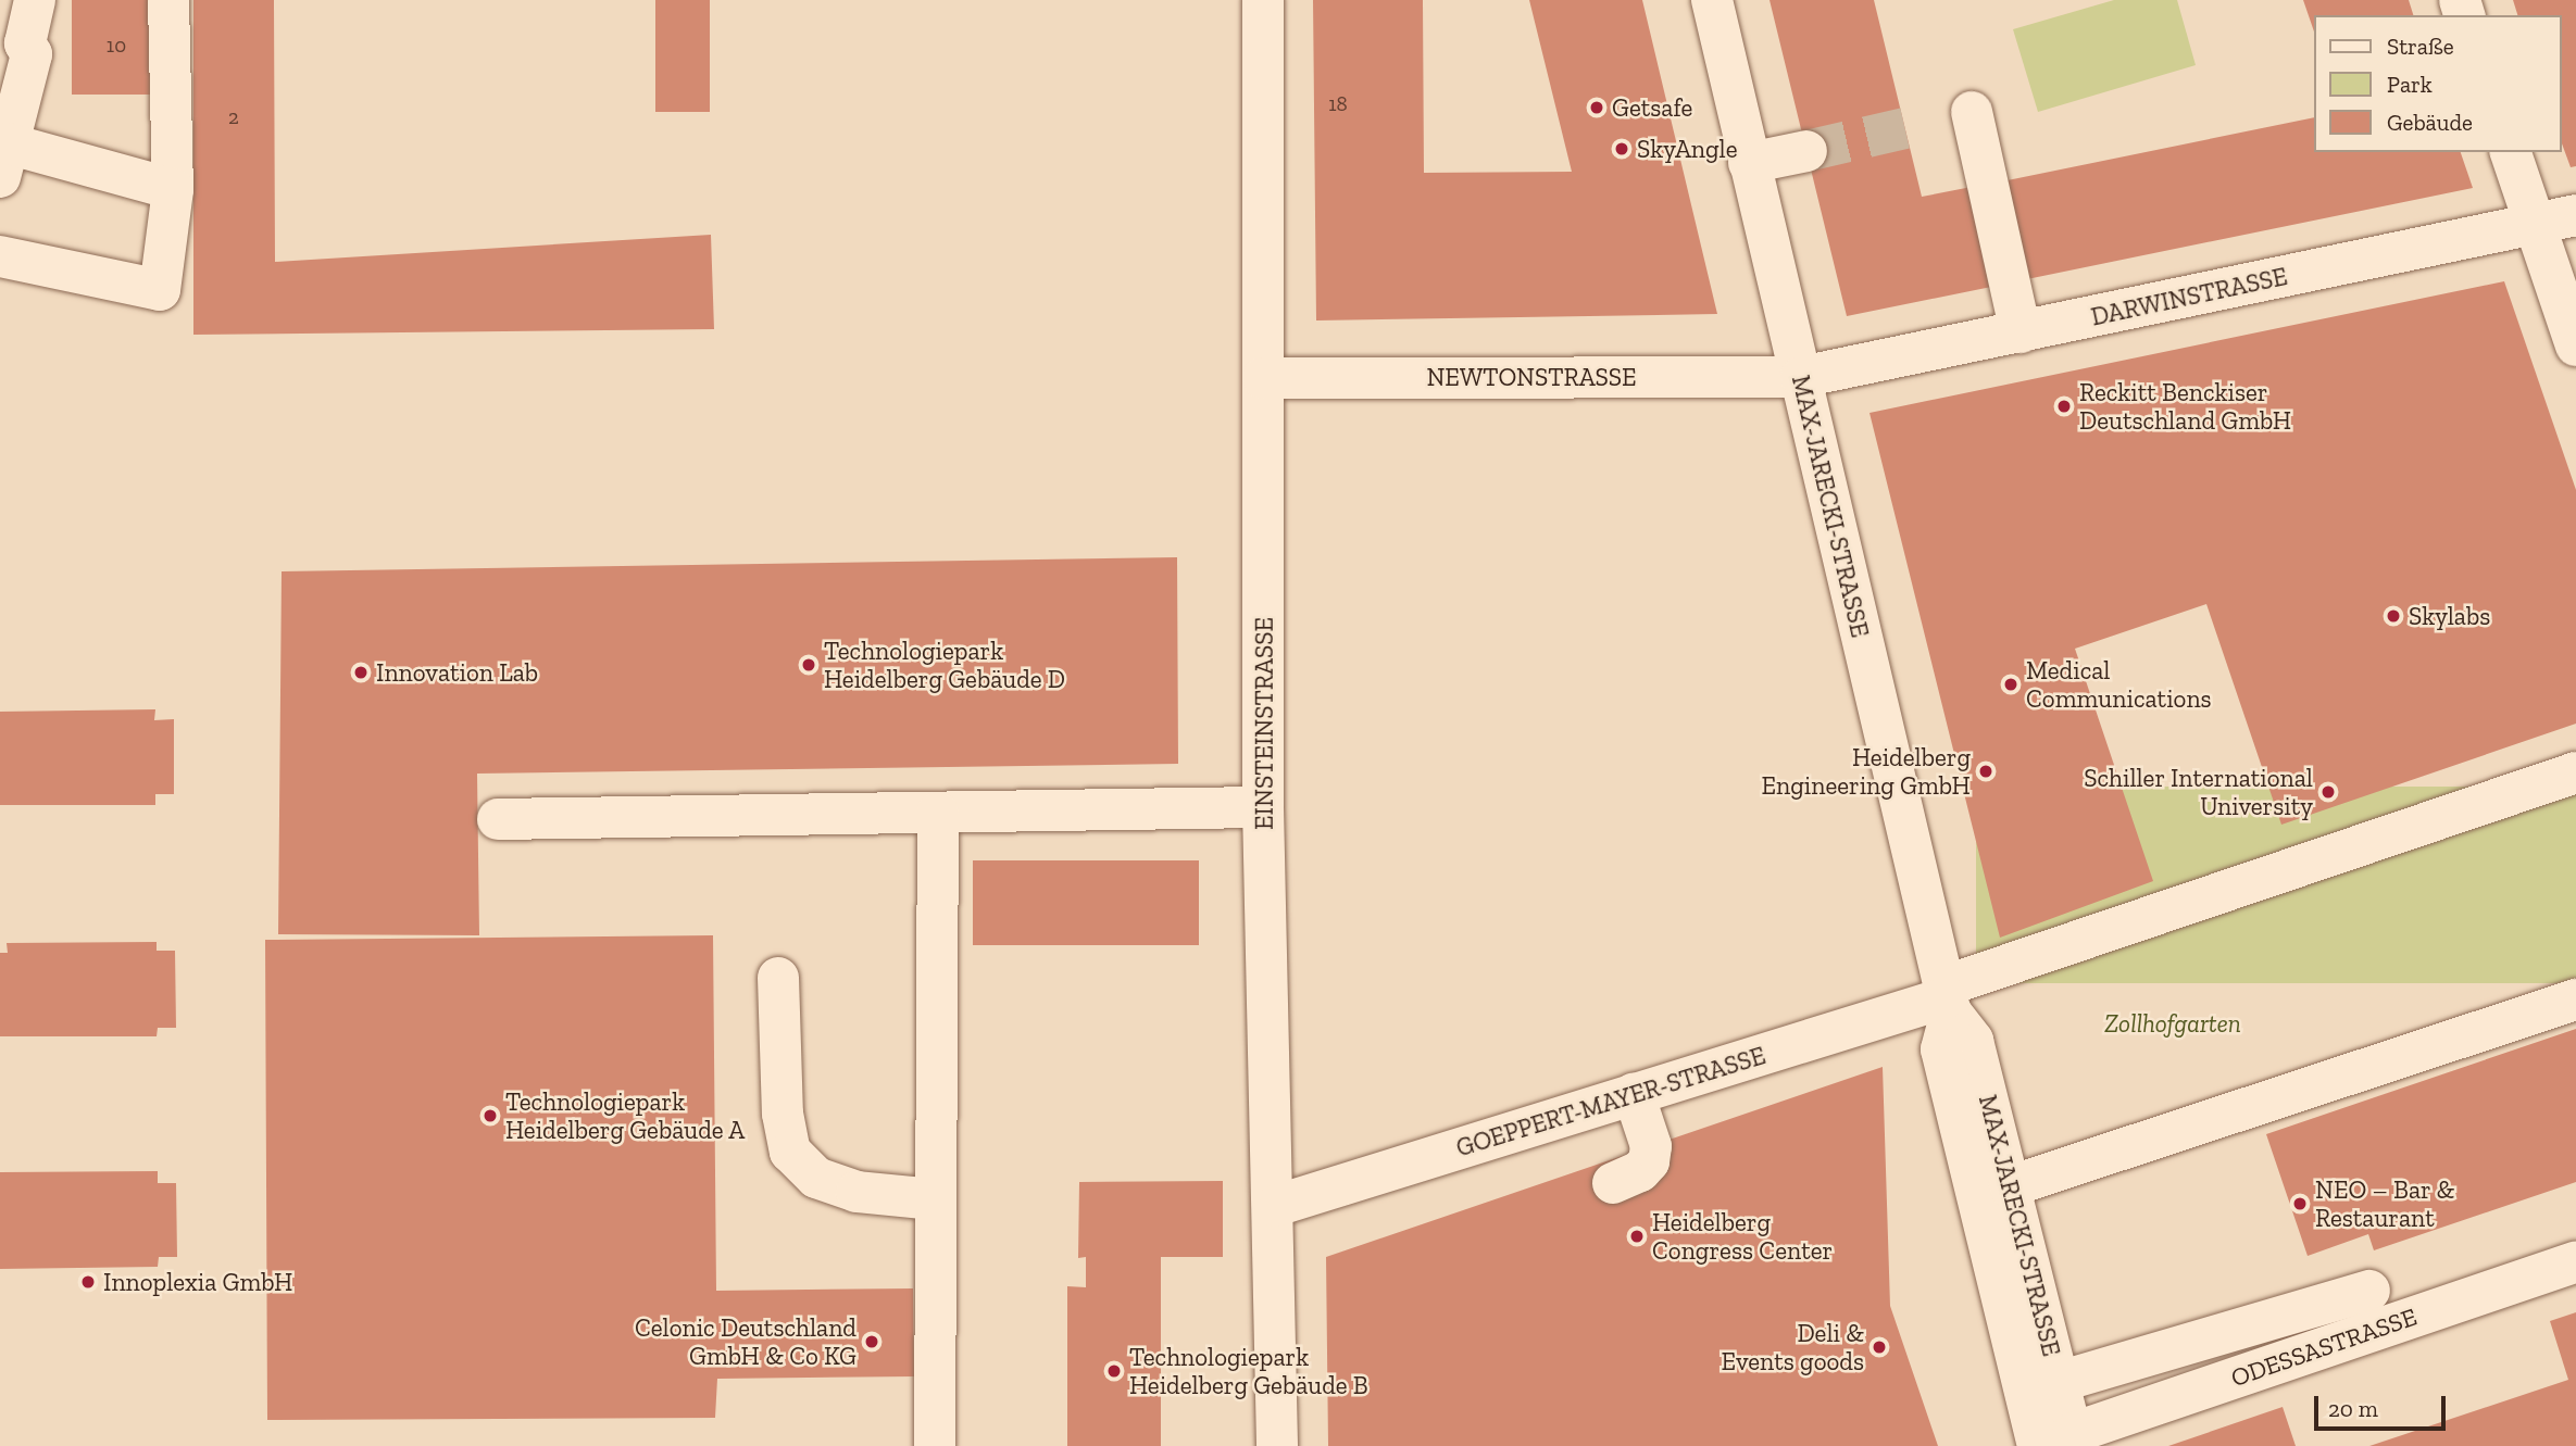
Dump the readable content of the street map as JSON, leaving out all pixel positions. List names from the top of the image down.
{
  "streets": {
    "street": [
      "DARWINSTRASSE",
      "NEWTONSTRASSE",
      "MAX-JARECKI-STRASSE",
      "EINSTEINSTRASSE",
      "GOEPPERT-MAYER-STRASSE",
      "ODESSASTRASSE"
    ]
  },
  "crossings": [
    ["DARWINSTRASSE", "NEWTONSTRASSE"],
    ["DARWINSTRASSE", "MAX-JARECKI-STRASSE"],
    ["NEWTONSTRASSE", "MAX-JARECKI-STRASSE"],
    ["NEWTONSTRASSE", "EINSTEINSTRASSE"],
    ["MAX-JARECKI-STRASSE", "GOEPPERT-MAYER-STRASSE"],
    ["MAX-JARECKI-STRASSE", "ODESSASTRASSE"],
    ["EINSTEINSTRASSE", "GOEPPERT-MAYER-STRASSE"]
  ],
  "parks": ["Zollhofgarten"],
  "places": [
    "Getsafe",
    "SkyAngle",
    "Reckitt Benckiser Deutschland GmbH",
    "Skylabs",
    "Technologiepark Heidelberg Gebäude D",
    "Innovation Lab",
    "Medical Communications",
    "Heidelberg Engineering GmbH",
    "Schiller International University",
    "Technologiepark Heidelberg Gebäude A",
    "NEO – Bar & Restaurant",
    "Heidelberg Congress Center",
    "Innoplexia GmbH",
    "Celonic Deutschland GmbH & Co KG",
    "Deli & Events goods",
    "Technologiepark Heidelberg Gebäude B"
  ],
  "house_numbers": ["10", "18", "2"],
  "legend": ["Straße", "Park", "Gebäude"],
  "scale_bar": "20 m"
}
